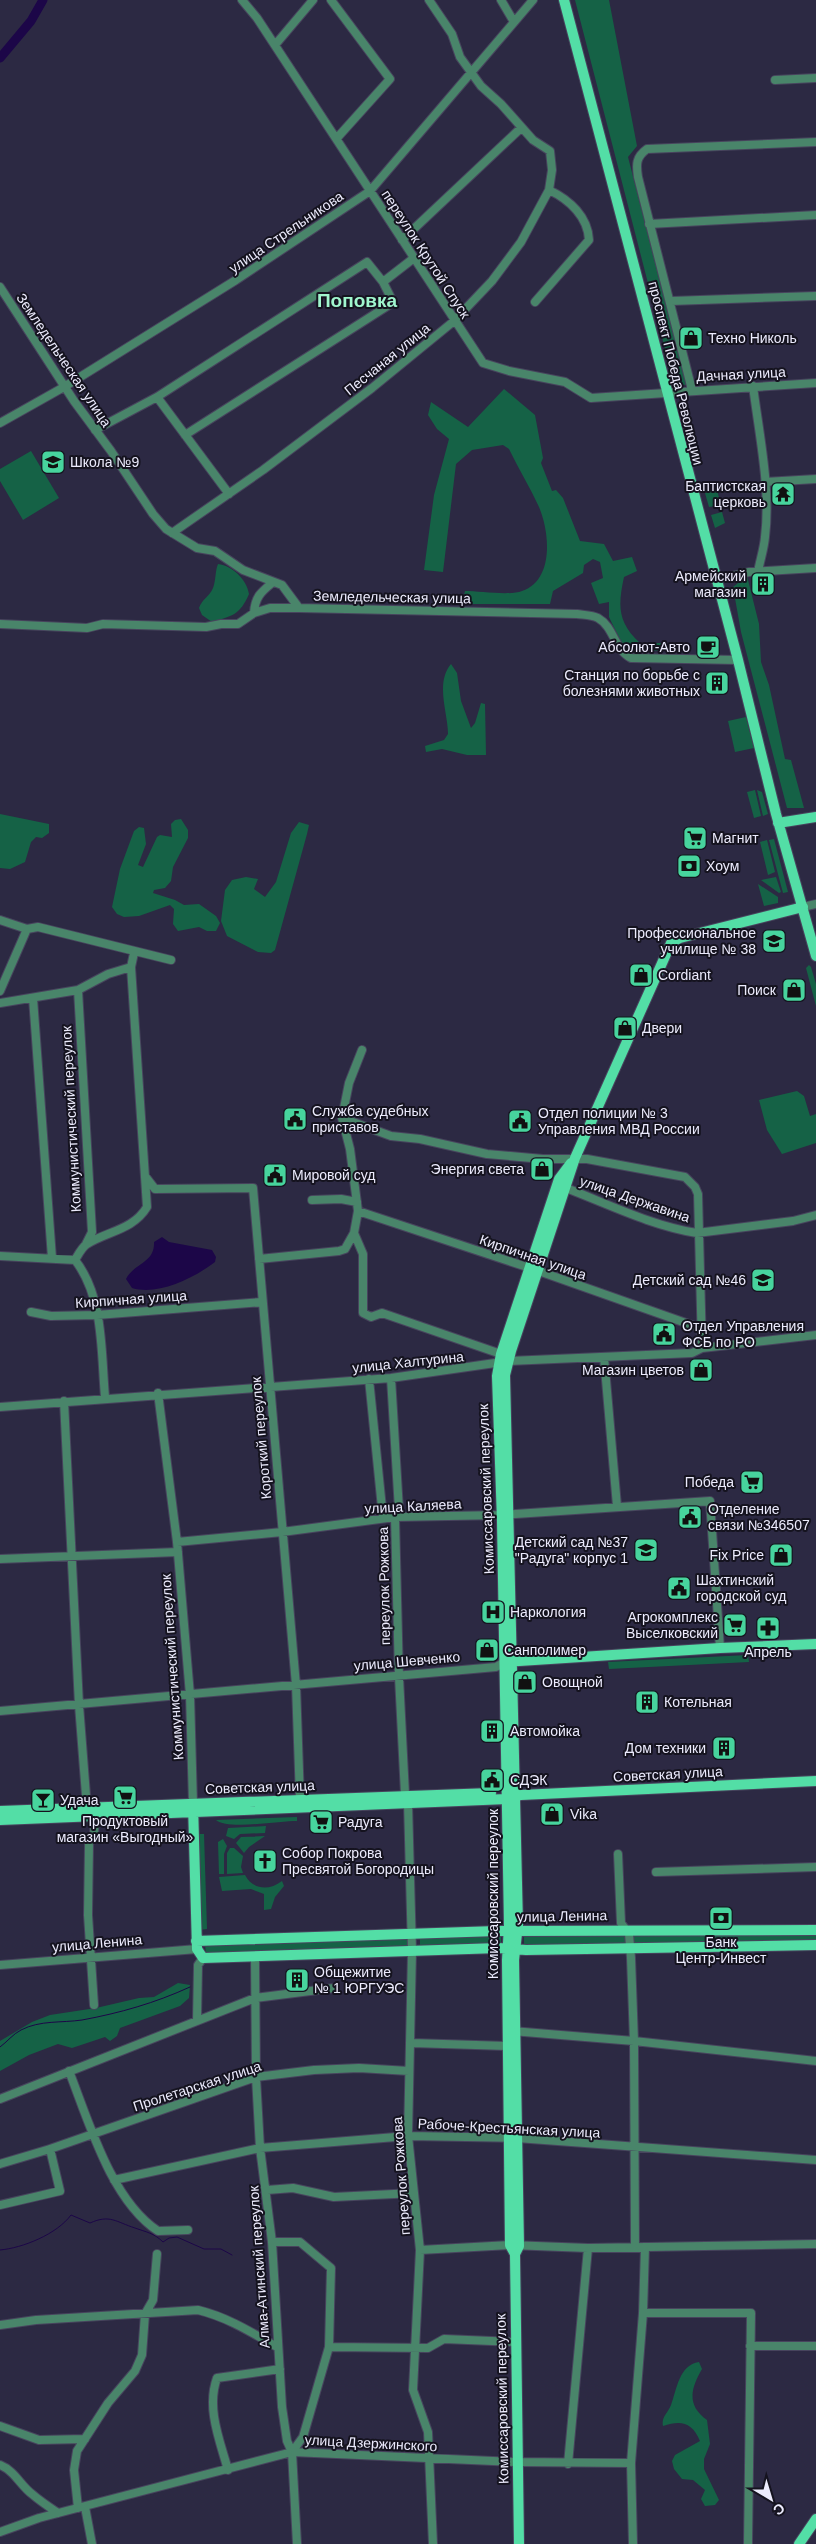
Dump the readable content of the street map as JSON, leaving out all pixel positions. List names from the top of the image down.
{
  "streets": {
    "main road": [
      "проспект Победа Революции",
      "Коммунистический переулок",
      "Комиссаровский переулок",
      "улица Шевченко",
      "Советская улица",
      "улица Ленина"
    ],
    "street": [
      "улица Стрельникова",
      "переулок Крутой Спуск",
      "Песчаная улица",
      "Земледельческая улица",
      "Дачная улица",
      "улица Державина",
      "Кирпичная улица",
      "улица Халтурина",
      "Короткий переулок",
      "улица Каляева",
      "переулок Рожкова",
      "Пролетарская улица",
      "Рабоче-Крестьянская улица",
      "Алма-Атинский переулок",
      "улица Дзержинского"
    ]
  },
  "crossings": [
    ["улица Стрельникова", "переулок Крутой Спуск"],
    ["улица Стрельникова", "Земледельческая улица"],
    ["переулок Крутой Спуск", "Песчаная улица"],
    ["переулок Крутой Спуск", "проспект Победа Революции"],
    ["переулок Крутой Спуск", "Дачная улица"],
    ["Песчаная улица", "Земледельческая улица"],
    ["Земледельческая улица", "проспект Победа Революции"],
    ["проспект Победа Революции", "Дачная улица"],
    ["проспект Победа Революции", "Комиссаровский переулок"],
    ["Коммунистический переулок", "улица Халтурина"],
    ["Коммунистический переулок", "улица Каляева"],
    ["Коммунистический переулок", "улица Шевченко"],
    ["Коммунистический переулок", "Советская улица"],
    ["Коммунистический переулок", "улица Ленина"],
    ["улица Державина", "Кирпичная улица"],
    ["улица Державина", "улица Халтурина"],
    ["улица Державина", "Комиссаровский переулок"],
    ["Кирпичная улица", "Короткий переулок"],
    ["Кирпичная улица", "Комиссаровский переулок"],
    ["улица Халтурина", "Короткий переулок"],
    ["улица Халтурина", "Комиссаровский переулок"],
    ["улица Халтурина", "переулок Рожкова"],
    ["Короткий переулок", "улица Каляева"],
    ["Короткий переулок", "улица Шевченко"],
    ["Короткий переулок", "Советская улица"],
    ["Комиссаровский переулок", "улица Каляева"],
    ["Комиссаровский переулок", "улица Шевченко"],
    ["Комиссаровский переулок", "Советская улица"],
    ["Комиссаровский переулок", "улица Ленина"],
    ["Комиссаровский переулок", "Рабоче-Крестьянская улица"],
    ["Комиссаровский переулок", "улица Дзержинского"],
    ["улица Каляева", "переулок Рожкова"],
    ["улица Каляева", "улица Шевченко"],
    ["переулок Рожкова", "улица Шевченко"],
    ["переулок Рожкова", "Советская улица"],
    ["переулок Рожкова", "улица Ленина"],
    ["переулок Рожкова", "Пролетарская улица"],
    ["переулок Рожкова", "Рабоче-Крестьянская улица"],
    ["переулок Рожкова", "улица Дзержинского"],
    ["Пролетарская улица", "Алма-Атинский переулок"],
    ["Рабоче-Крестьянская улица", "Алма-Атинский переулок"],
    ["Алма-Атинский переулок", "улица Дзержинского"]
  ],
  "districts": ["Поповка"],
  "places": {
    "shop": [
      "Техно Николь",
      "Cordiant",
      "Поиск",
      "Двери",
      "Энергия света",
      "Магазин цветов",
      "Fix Price",
      "Санполимер",
      "Овощной",
      "Vika"
    ],
    "school or university": [
      "Школа №9",
      "Профессиональное училище № 38",
      "Детский сад №46",
      "Детский сад №37 \"Радуга\" корпус 1"
    ],
    "temple": ["Баптистская церковь"],
    "building": [
      "Армейский магазин",
      "Станция по борьбе с болезнями животных",
      "Котельная",
      "Автомойка",
      "Дом техники",
      "Общежитие № 1 ЮРГУЭС"
    ],
    "cafe": ["Абсолют-Авто"],
    "supermarket": [
      "Магнит",
      "Победа",
      "Агрокомплекс Выселковский",
      "Продуктовый магазин «Выгодный»",
      "Радуга"
    ],
    "bank": ["Хоум", "Банк Центр-Инвест"],
    "public building": [
      "Служба судебных приставов",
      "Отдел полиции № 3 Управления МВД России",
      "Мировой суд",
      "Отдел Управления ФСБ по РО",
      "Отделение связи №346507",
      "Шахтинский городской суд",
      "СДЭК"
    ],
    "hospital": ["Наркология"],
    "pharmacy": ["Апрель"],
    "bar": ["Удача"],
    "church": ["Собор Покрова Пресвятой Богородицы"]
  },
  "north": "bottom right"
}
